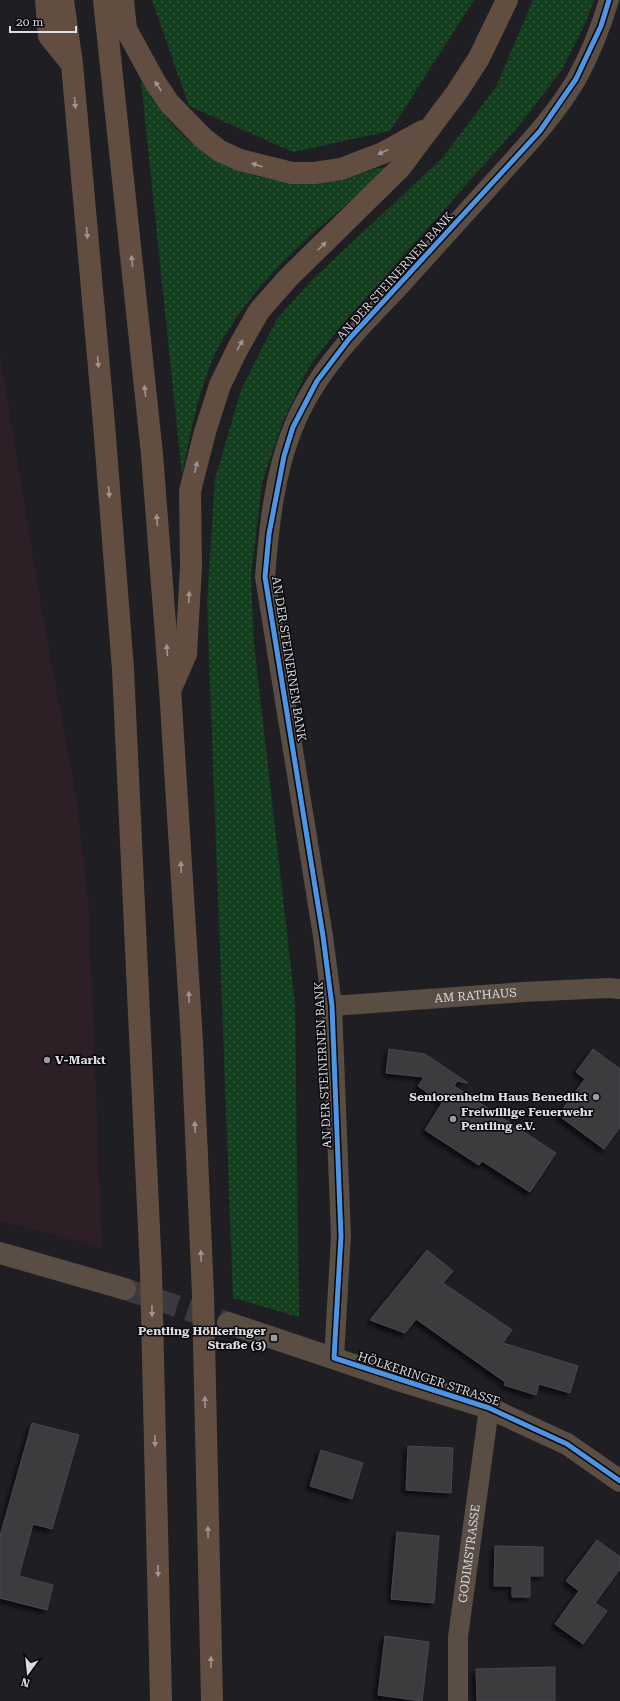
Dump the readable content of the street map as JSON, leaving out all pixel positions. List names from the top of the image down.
{
  "streets": {
    "street": [
      "AN DER STEINERNEN BANK",
      "AM RATHAUS",
      "HÖLKERINGER STRASSE",
      "GODIMSTRASSE"
    ]
  },
  "crossings": [
    ["AN DER STEINERNEN BANK", "AM RATHAUS"],
    ["AN DER STEINERNEN BANK", "HÖLKERINGER STRASSE"],
    ["HÖLKERINGER STRASSE", "GODIMSTRASSE"]
  ],
  "places": {
    "other": ["V-Markt", "Seniorenheim Haus Benedikt", "Freiwillige Feuerwehr Pentling e.V."],
    "transit": ["Pentling Hölkeringer Straße (3)"]
  },
  "scale_bar": "20 m",
  "north": "bottom"
}
